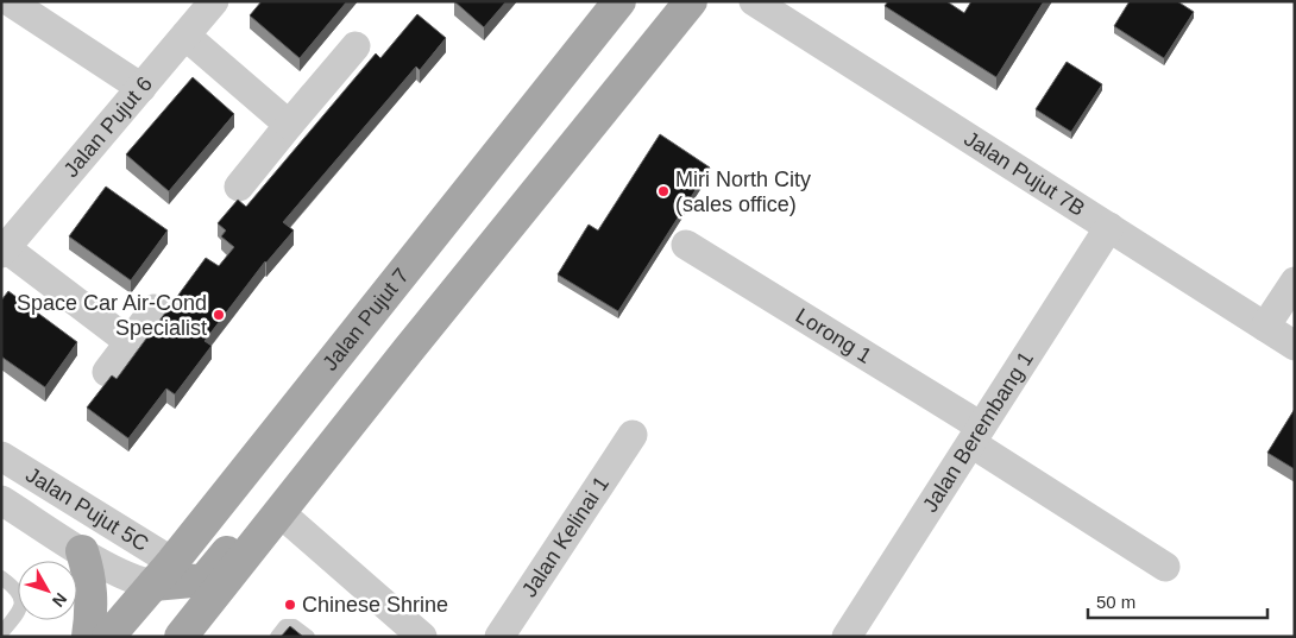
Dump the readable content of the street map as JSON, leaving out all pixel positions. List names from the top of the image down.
{
  "streets": {
    "main road": ["Jalan Pujut 7"],
    "street": [
      "Jalan Pujut 6",
      "Jalan Pujut 7B",
      "Lorong 1",
      "Jalan Berembang 1",
      "Jalan Pujut 5C",
      "Jalan Kelinai 1"
    ]
  },
  "crossings": [
    ["Jalan Pujut 7B", "Jalan Berembang 1"],
    ["Jalan Pujut 7", "Jalan Pujut 5C"],
    ["Lorong 1", "Jalan Berembang 1"]
  ],
  "places": ["Miri North City (sales office)", "Space Car Air-Cond Specialist", "Chinese Shrine"],
  "scale_bar": "50 m",
  "north": "bottom right"
}
